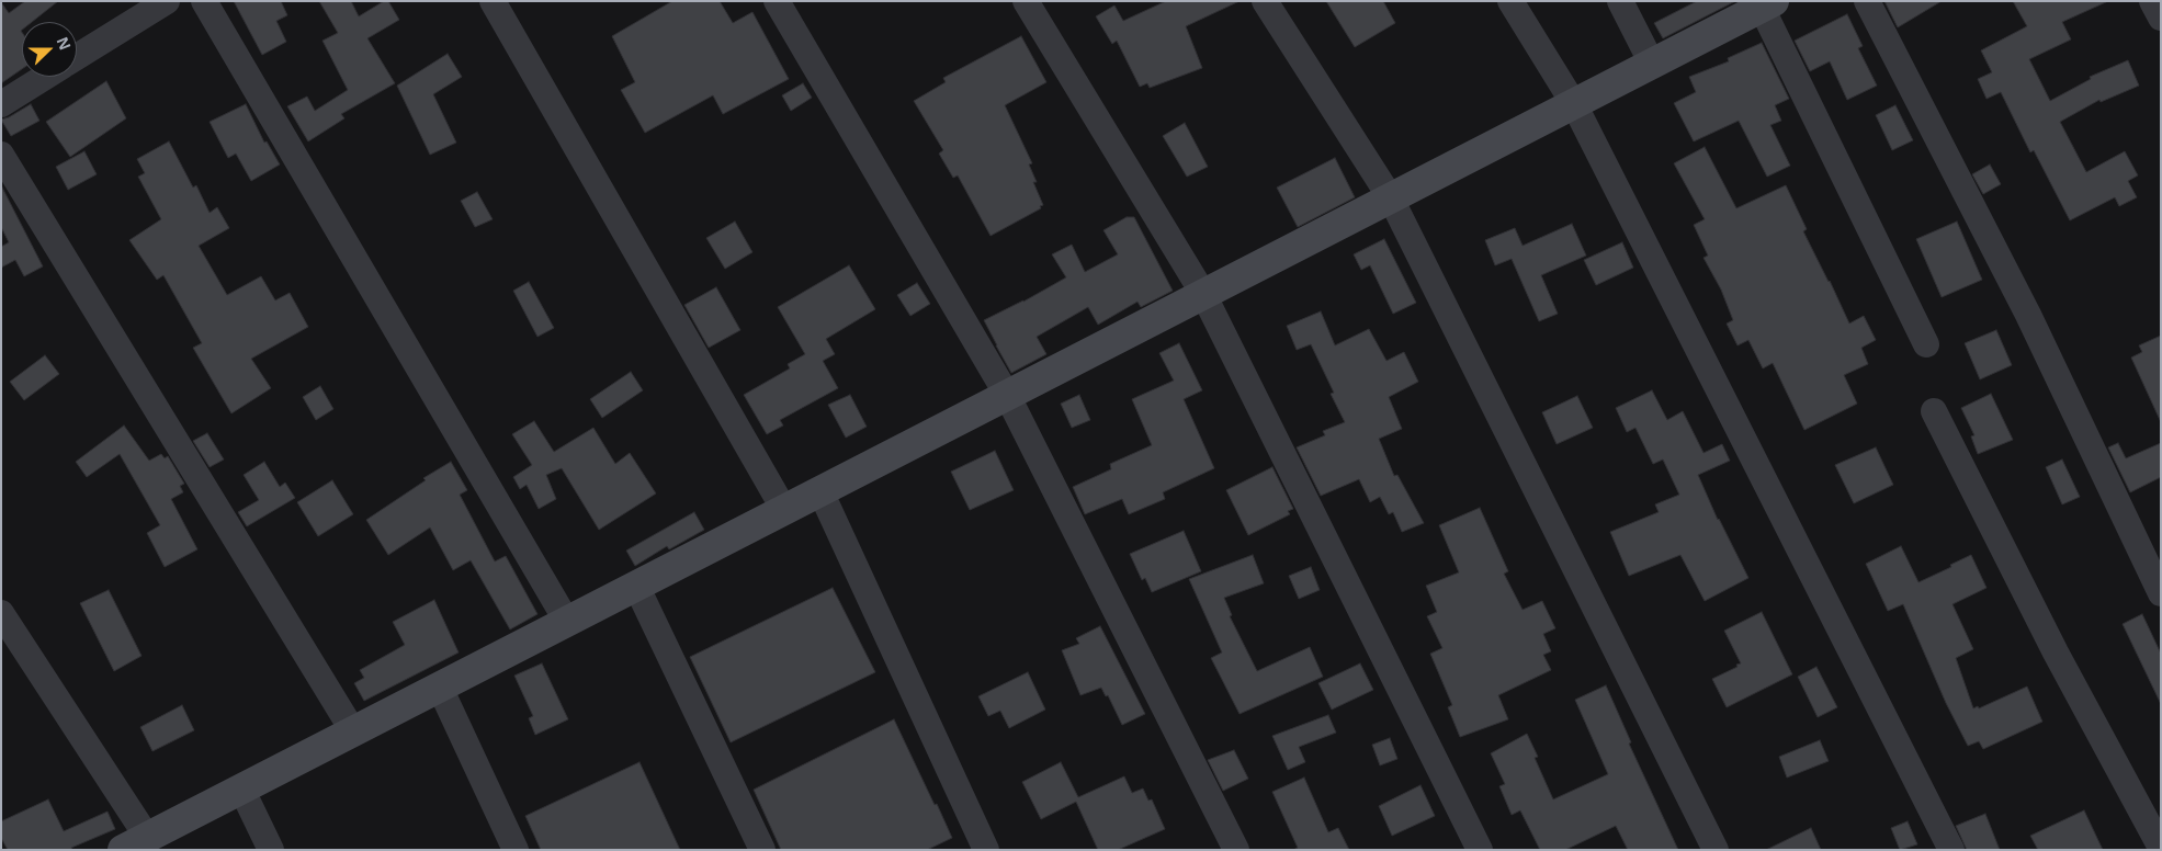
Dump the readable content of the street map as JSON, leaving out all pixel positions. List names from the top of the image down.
{
  "north": "right"
}
